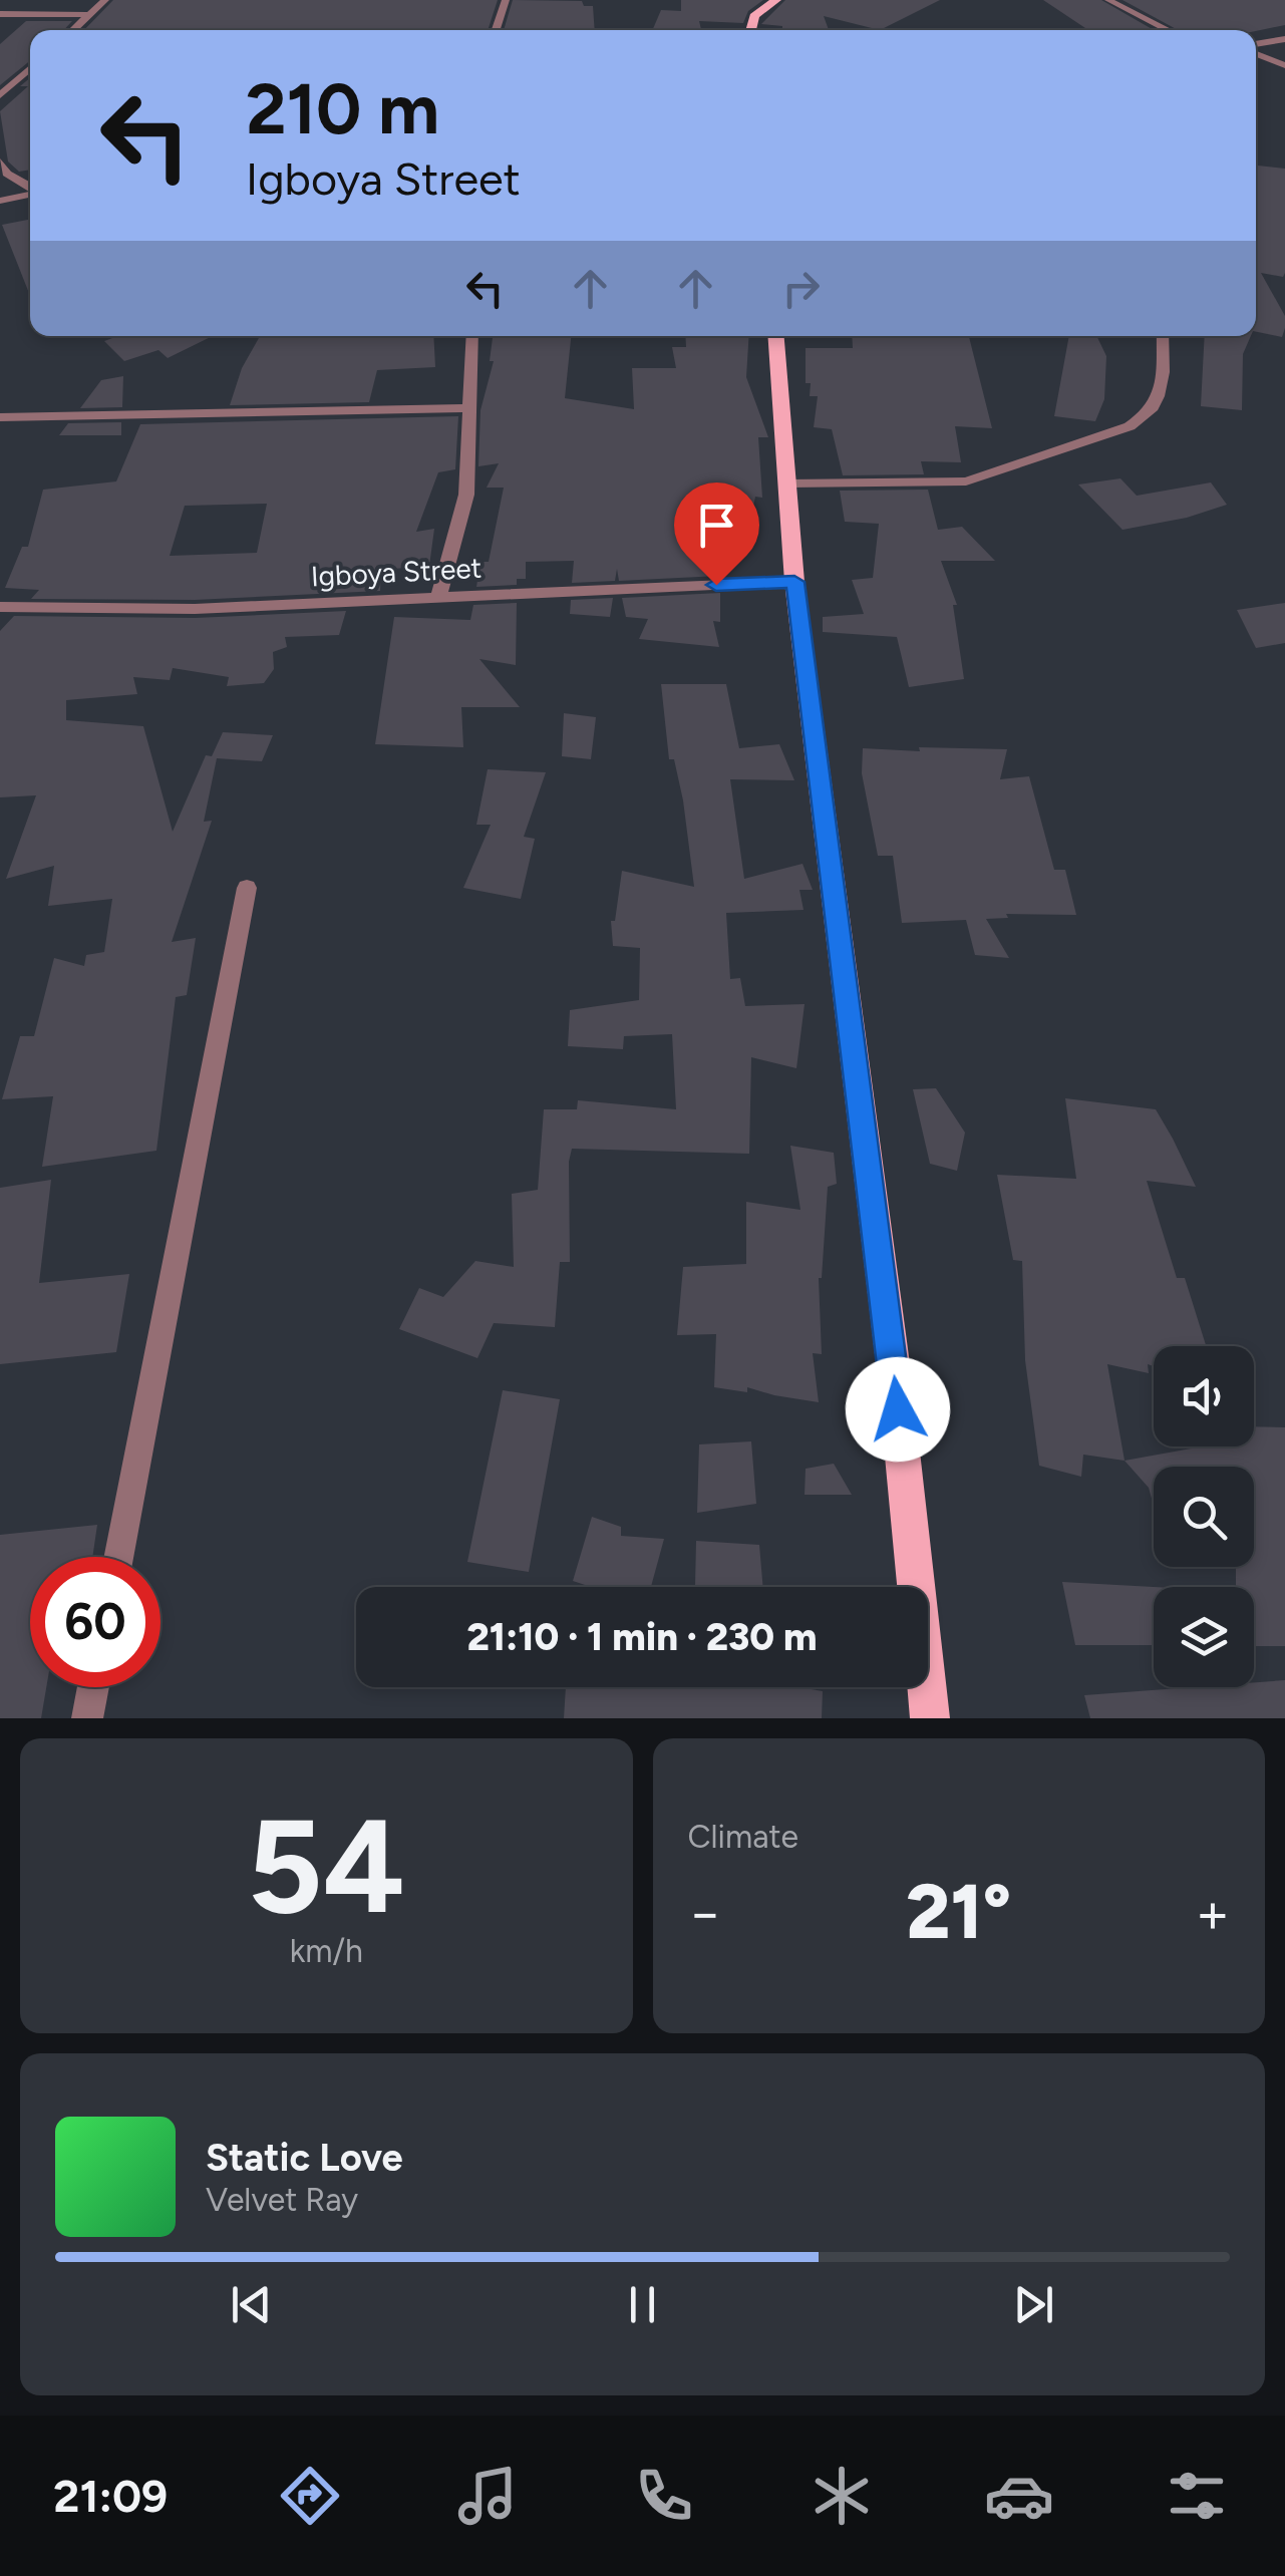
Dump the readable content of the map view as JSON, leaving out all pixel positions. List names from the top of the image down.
{
  "streets": {
    "street": ["Igboya Street"]
  },
  "page": {
    "turn": ["210 m", "Igboya Street"],
    "limit": "60",
    "trip": "21:10 · 1 min · 230 m",
    "tile": [
      ["54", "km/h"],
      "Climate"
    ],
    "heat": ["−", "21°", "+"],
    "song": ["Static Love", "Velvet Ray"],
    "tabs": "21:09"
  }
}
